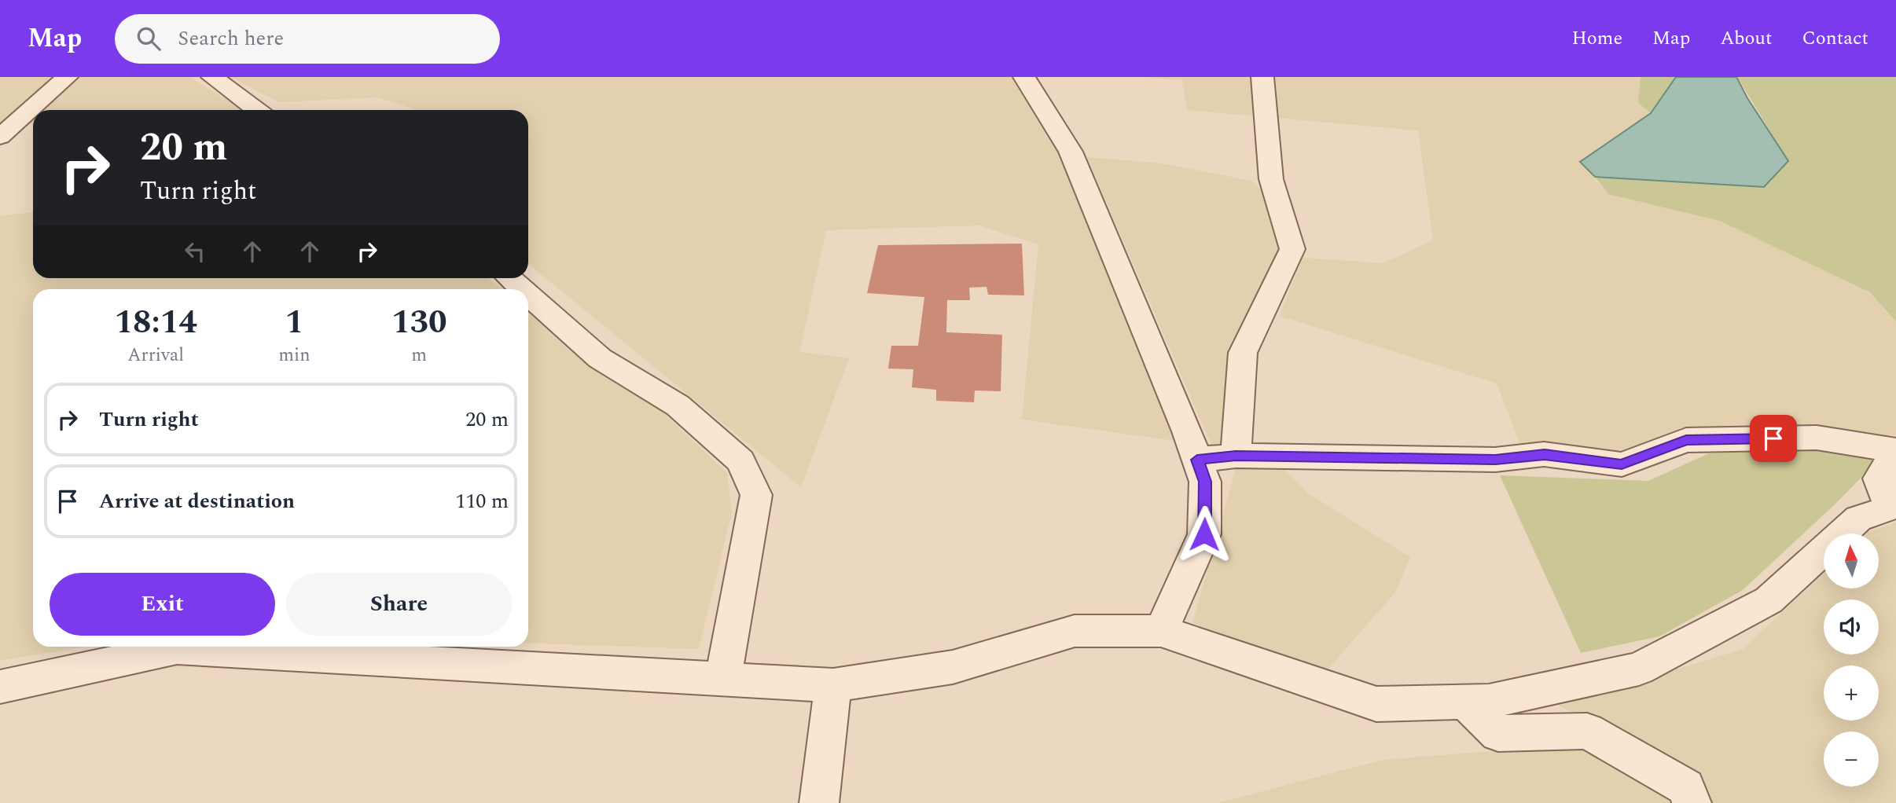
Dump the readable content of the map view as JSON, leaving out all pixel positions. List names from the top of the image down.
{
  "north": "top",
  "page": {
    "header": "Map",
    "search": "Search here",
    "nav": [
      "Home",
      "Map",
      "About",
      "Contact"
    ],
    "turn": ["20 m", "Turn right"],
    "eta": [
      "18:14",
      "Arrival",
      "1",
      "min",
      "130",
      "m"
    ],
    "list": [
      {
        "name": "Turn right",
        "value": "20 m"
      },
      {
        "name": "Arrive at destination",
        "value": "110 m"
      }
    ],
    "map_buttons": ["+", "−"],
    "buttons": ["Exit", "Share"]
  }
}
